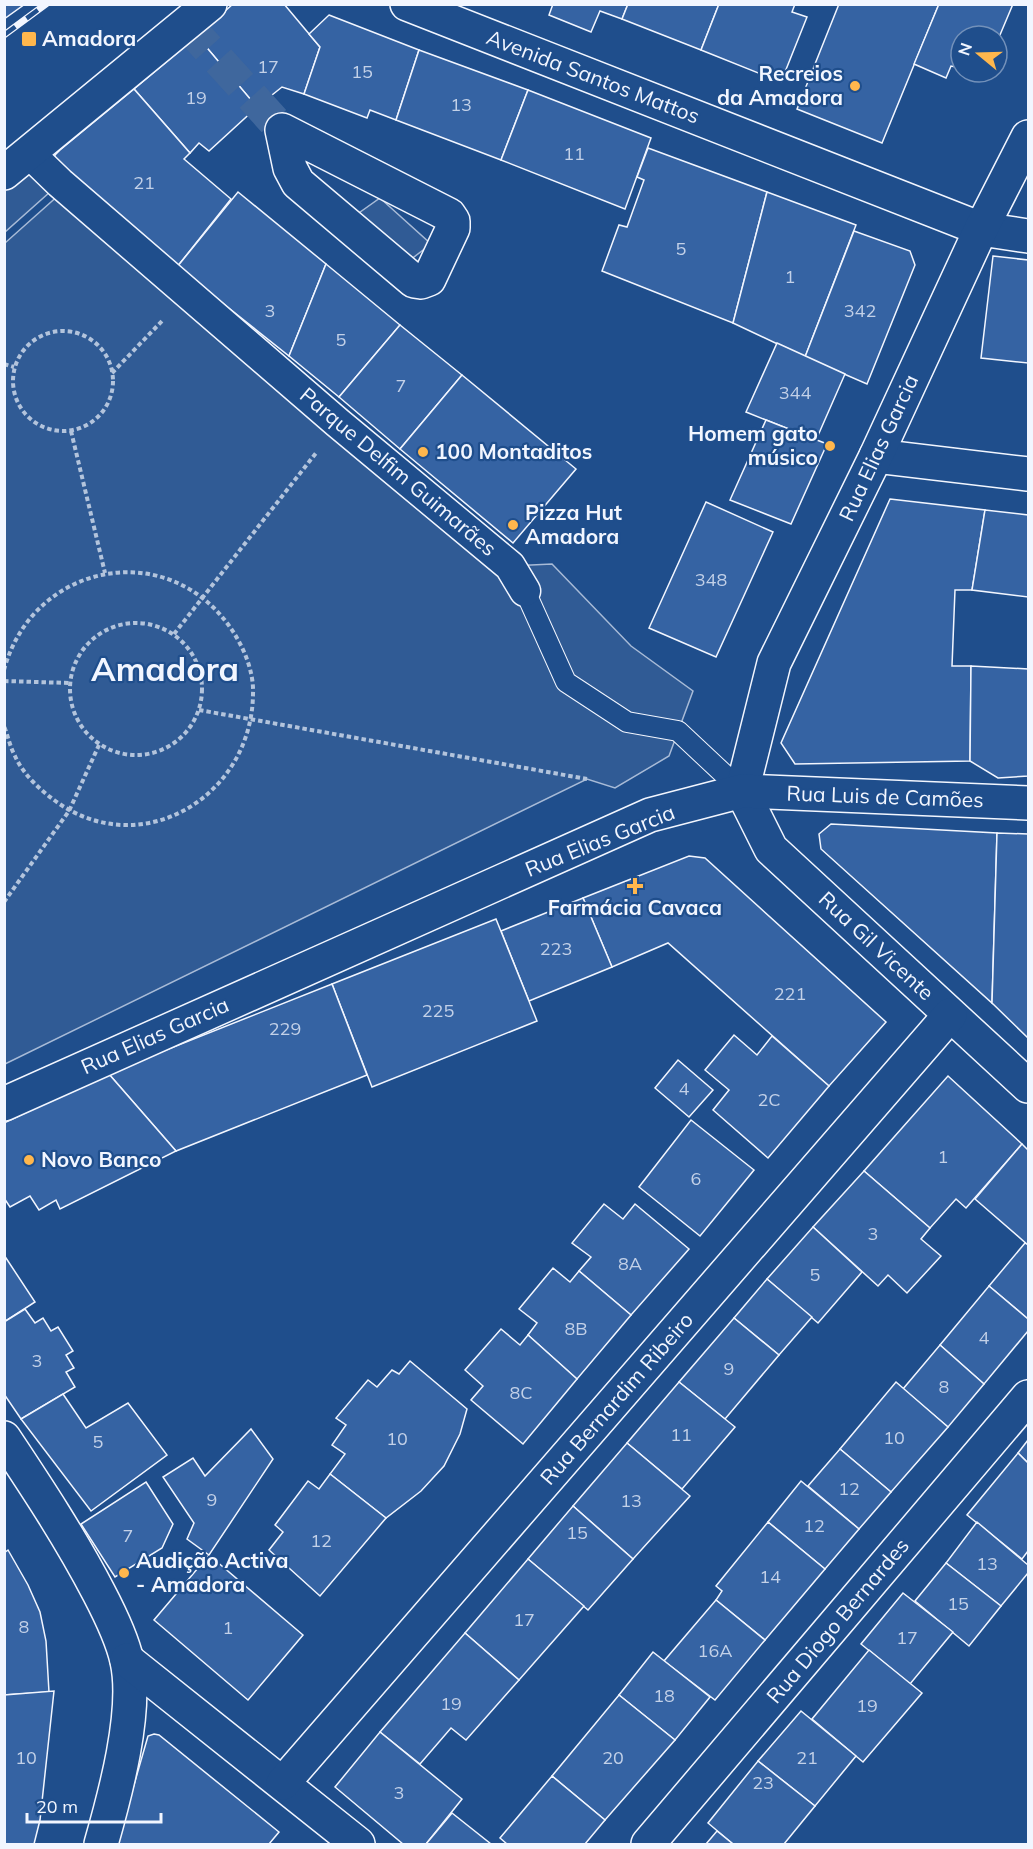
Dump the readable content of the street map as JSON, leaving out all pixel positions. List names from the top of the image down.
{
  "streets": {
    "street": [
      "Avenida Santos Mattos",
      "Rua Elias Garcia",
      "Parque Delfim Guimarães",
      "Rua Luis de Camões",
      "Rua Gil Vicente",
      "Rua Bernardim Ribeiro",
      "Rua Diogo Bernardes"
    ]
  },
  "crossings": [
    ["Avenida Santos Mattos", "Rua Elias Garcia"],
    ["Rua Elias Garcia", "Parque Delfim Guimarães"],
    ["Rua Elias Garcia", "Rua Luis de Camões"],
    ["Rua Elias Garcia", "Rua Gil Vicente"],
    ["Parque Delfim Guimarães", "Rua Luis de Camões"],
    ["Parque Delfim Guimarães", "Rua Gil Vicente"],
    ["Rua Luis de Camões", "Rua Gil Vicente"],
    ["Rua Gil Vicente", "Rua Bernardim Ribeiro"]
  ],
  "districts": ["Amadora"],
  "places": {
    "transit": ["Amadora"],
    "other": [
      "Recreios da Amadora",
      "Homem gato músico",
      "100 Montaditos",
      "Pizza Hut Amadora",
      "Novo Banco",
      "Audição Activa - Amadora"
    ],
    "health": ["Farmácia Cavaca"]
  },
  "house_numbers": [
    "17",
    "15",
    "19",
    "13",
    "11",
    "21",
    "5",
    "1",
    "3",
    "342",
    "5",
    "7",
    "344",
    "348",
    "223",
    "221",
    "225",
    "229",
    "4",
    "2C",
    "1",
    "6",
    "3",
    "8A",
    "5",
    "8B",
    "4",
    "3",
    "9",
    "8",
    "8C",
    "11",
    "10",
    "10",
    "5",
    "12",
    "9",
    "13",
    "12",
    "15",
    "7",
    "12",
    "13",
    "14",
    "15",
    "17",
    "8",
    "1",
    "17",
    "16A",
    "18",
    "19",
    "19",
    "10",
    "20",
    "21",
    "23",
    "3"
  ],
  "scale_bar": "20 m",
  "north": "left"
}
